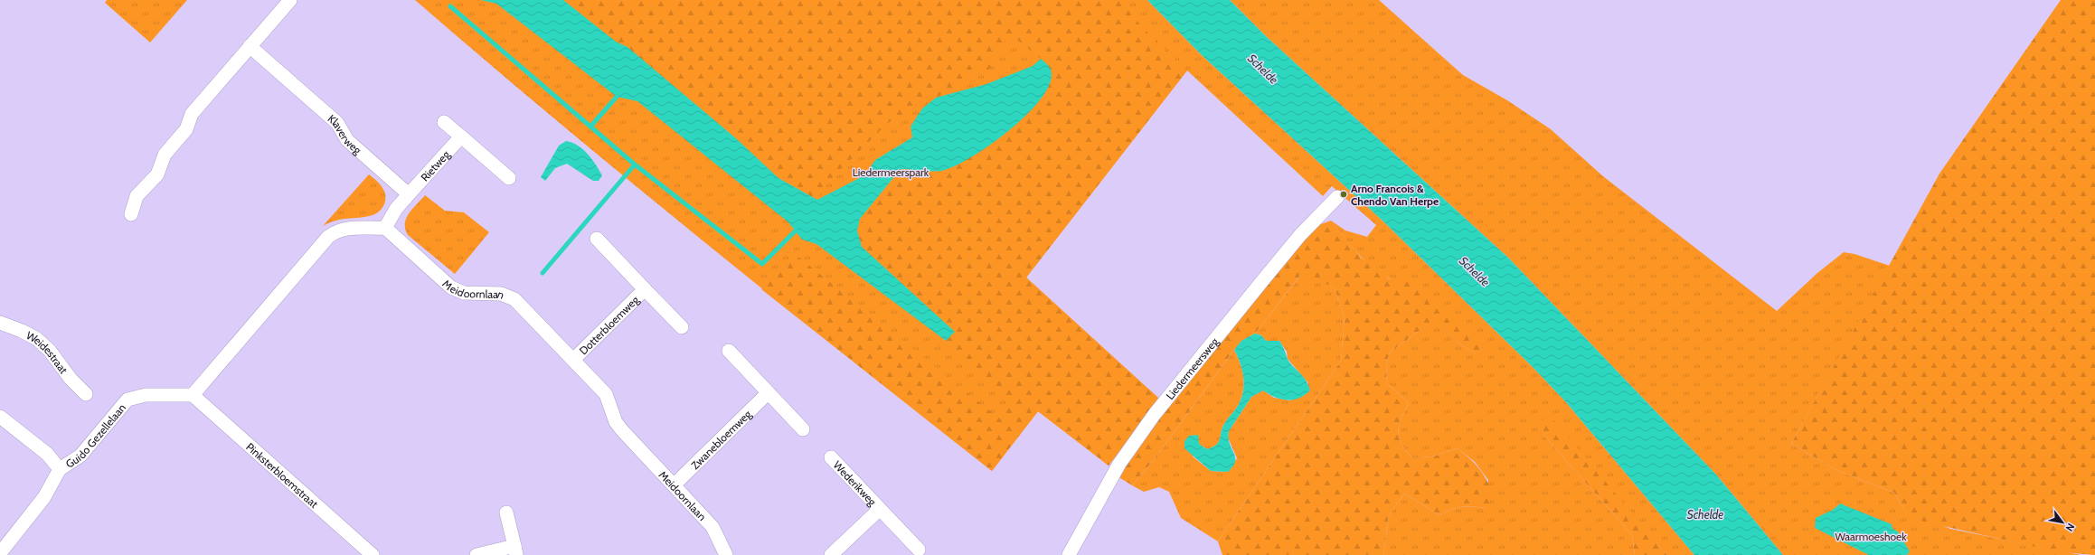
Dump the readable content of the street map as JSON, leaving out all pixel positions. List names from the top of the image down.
{
  "streets": {
    "street": [
      "Klaverweg",
      "Rietweg",
      "Meidoornlaan",
      "Dotterbloemweg",
      "Weidestraat",
      "Liedermeersweg",
      "Guido Gezellelaan",
      "Zwanebloemweg",
      "Pinksterbloemstraat",
      "Wederikweg"
    ]
  },
  "crossings": [
    ["Klaverweg", "Rietweg"],
    ["Meidoornlaan", "Dotterbloemweg"],
    ["Meidoornlaan", "Zwanebloemweg"],
    ["Guido Gezellelaan", "Pinksterbloemstraat"]
  ],
  "water": ["Schelde"],
  "parks": ["Liedermeerspark", "Waarmoeshoek"],
  "places": ["Arno Francois & Chendo Van Herpe"],
  "north": "bottom right"
}
